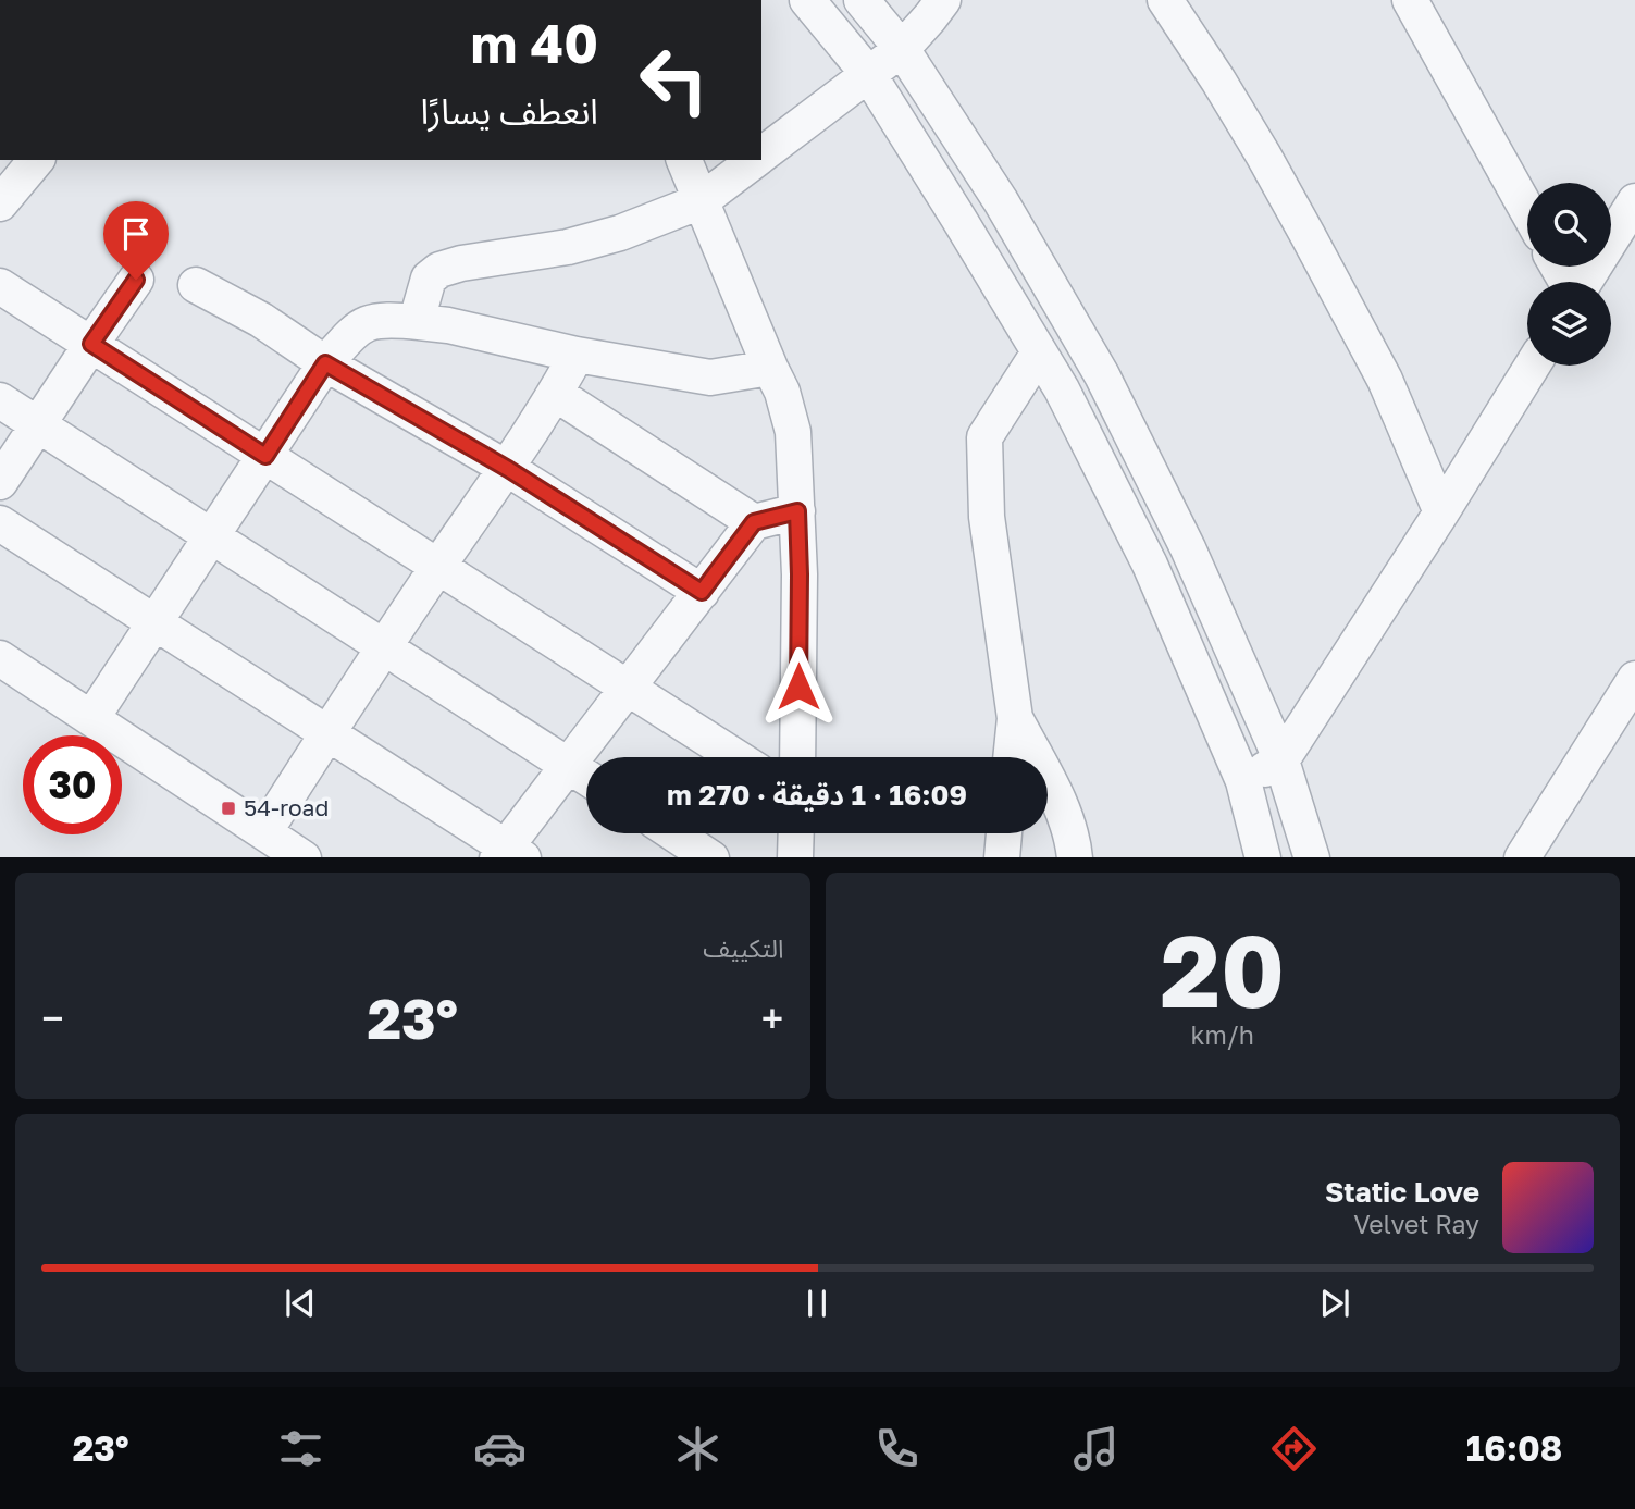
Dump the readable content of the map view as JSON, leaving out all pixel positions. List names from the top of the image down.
{
  "places": {
    "transit": ["54-road"]
  },
  "page": {
    "turn": ["40 m", "انعطف يسارًا"],
    "limit": "30",
    "trip": "16:09 · 1 دقيقة · 270 m",
    "tile": [
      ["20", "km/h"],
      "التكييف"
    ],
    "heat": ["−", "23°", "+"],
    "song": ["Static Love", "Velvet Ray"],
    "tabs": ["16:08", "23°"]
  }
}
